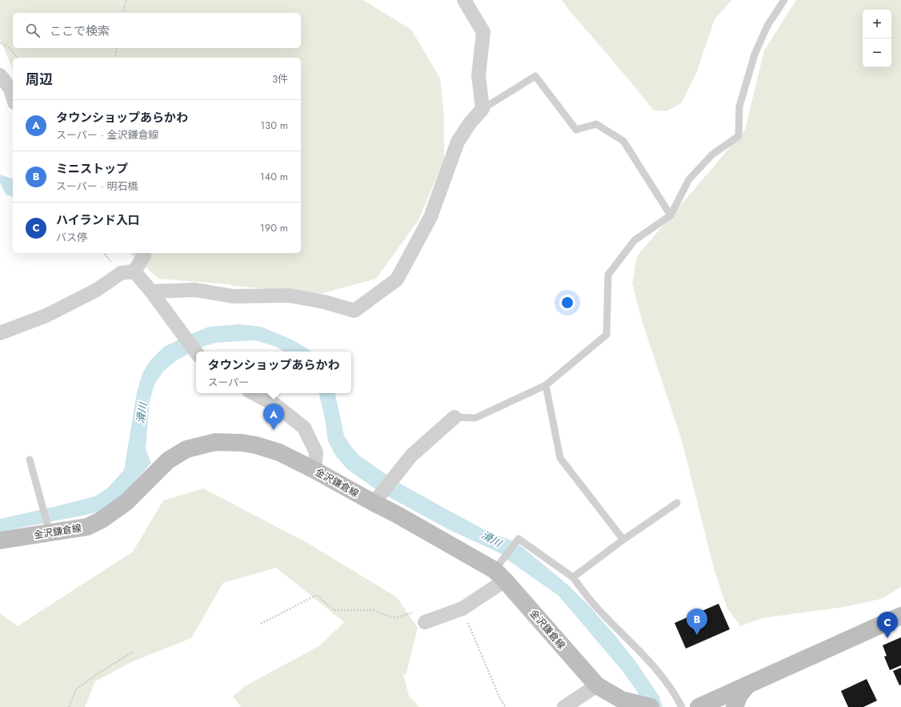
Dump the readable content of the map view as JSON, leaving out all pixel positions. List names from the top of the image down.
{
  "streets": {
    "main road": ["金沢鎌倉線"]
  },
  "water": ["滑川"],
  "page": {
    "map_buttons": ["+", "−"],
    "search": "ここで検索",
    "heading": ["周辺", "3件"],
    "list": [
      {
        "mark": "A",
        "name": "タウンショップあらかわ",
        "note": "スーパー · 金沢鎌倉線",
        "value": "130 m"
      },
      {
        "mark": "B",
        "name": "ミニストップ",
        "note": "スーパー · 明石橋",
        "value": "140 m"
      },
      {
        "mark": "C",
        "name": "ハイランド入口",
        "note": "バス停",
        "value": "190 m"
      }
    ],
    "popup": ["タウンショップあらかわ", "スーパー"],
    "pins": ["A", "B", "C"]
  }
}
